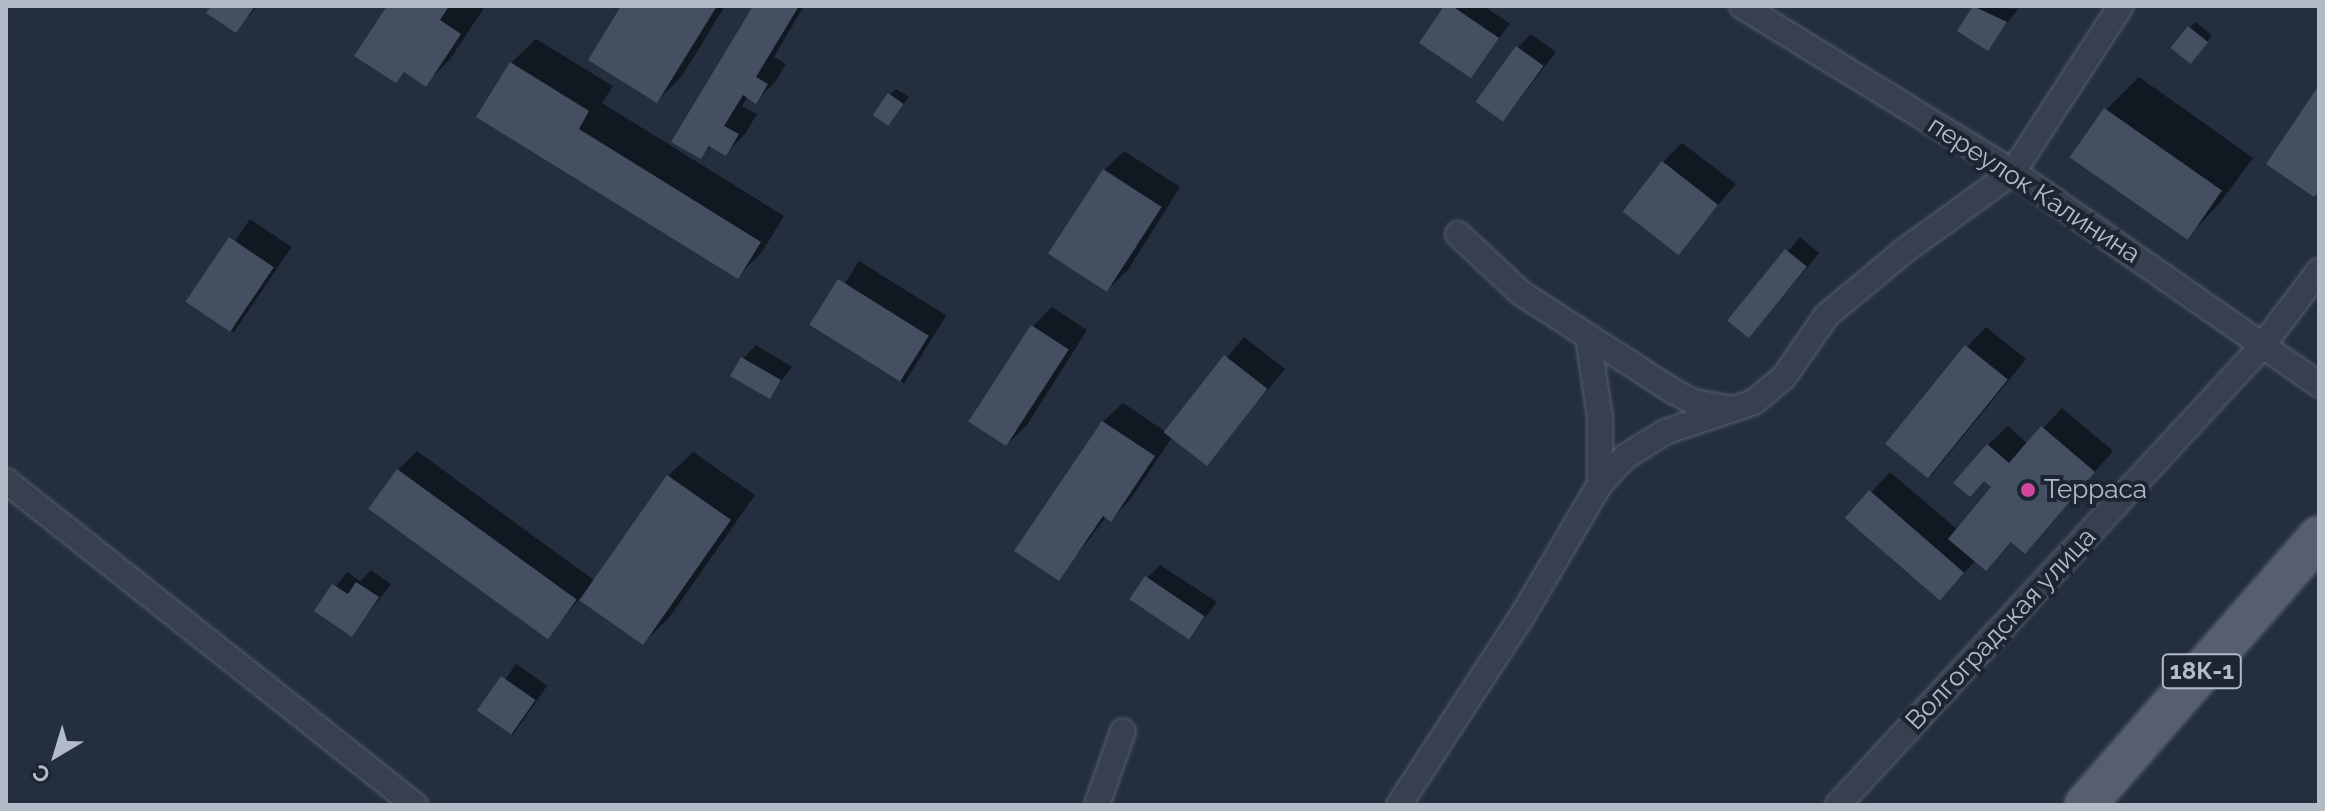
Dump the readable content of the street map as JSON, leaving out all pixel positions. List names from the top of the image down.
{
  "streets": {
    "main road": ["18К-1"],
    "street": ["переулок Калинина", "Волгоградская улица"]
  },
  "crossings": [
    ["переулок Калинина", "Волгоградская улица"]
  ],
  "places": ["Терраса"],
  "north": "bottom left"
}
